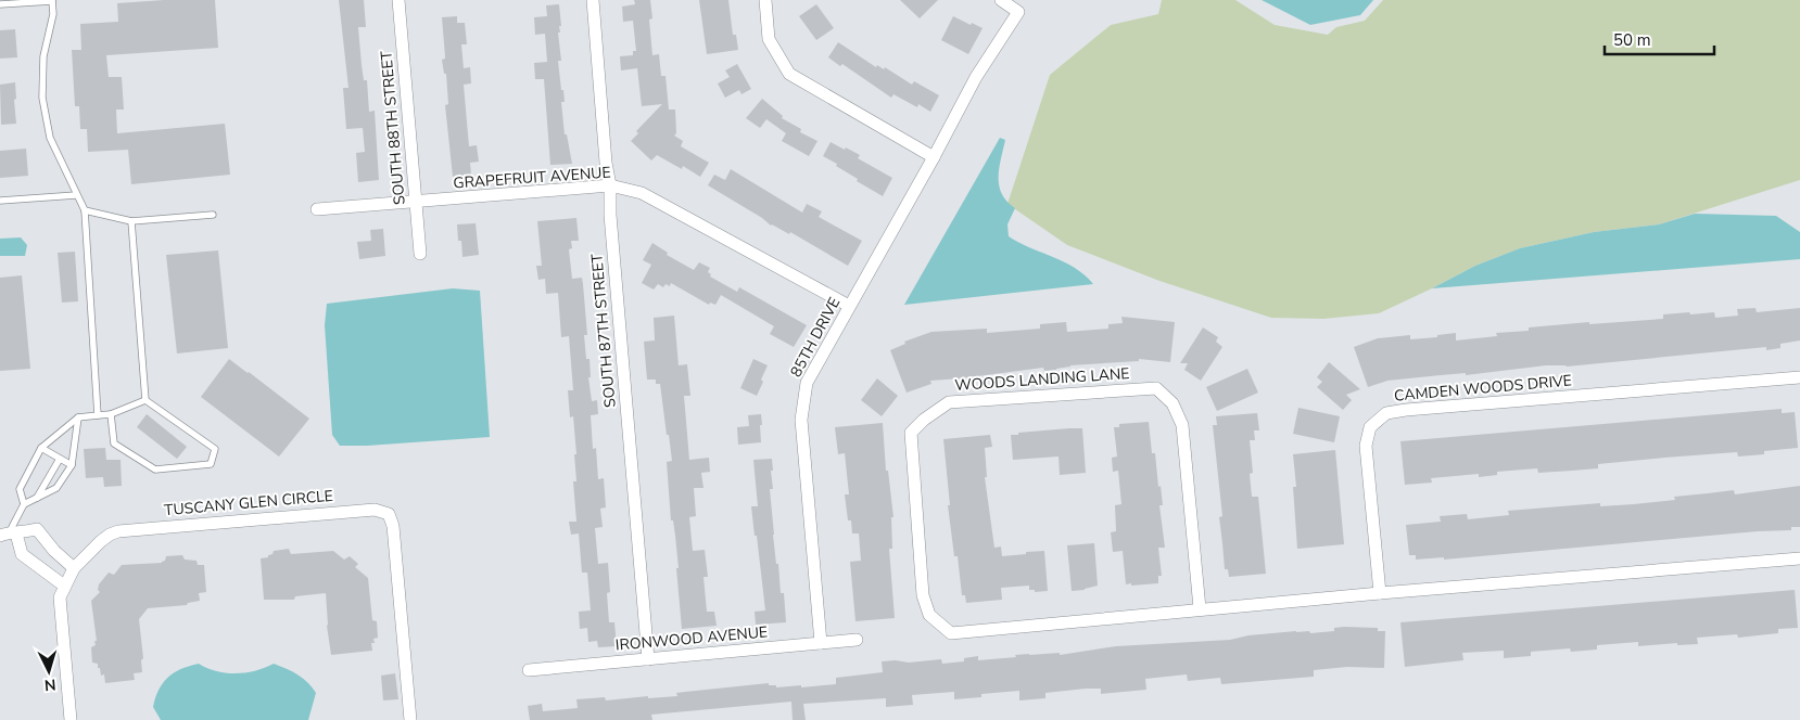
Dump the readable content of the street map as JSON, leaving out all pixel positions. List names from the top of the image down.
{
  "streets": {
    "street": [
      "SOUTH 88TH STREET",
      "GRAPEFRUIT AVENUE",
      "SOUTH 87TH STREET",
      "85TH DRIVE",
      "WOODS LANDING LANE",
      "CAMDEN WOODS DRIVE",
      "TUSCANY GLEN CIRCLE",
      "IRONWOOD AVENUE"
    ]
  },
  "crossings": [
    ["SOUTH 88TH STREET", "GRAPEFRUIT AVENUE"],
    ["GRAPEFRUIT AVENUE", "SOUTH 87TH STREET"],
    ["GRAPEFRUIT AVENUE", "85TH DRIVE"],
    ["SOUTH 87TH STREET", "IRONWOOD AVENUE"],
    ["85TH DRIVE", "IRONWOOD AVENUE"],
    ["WOODS LANDING LANE", "CAMDEN WOODS DRIVE"]
  ],
  "scale_bar": "50 m",
  "north": "bottom"
}
